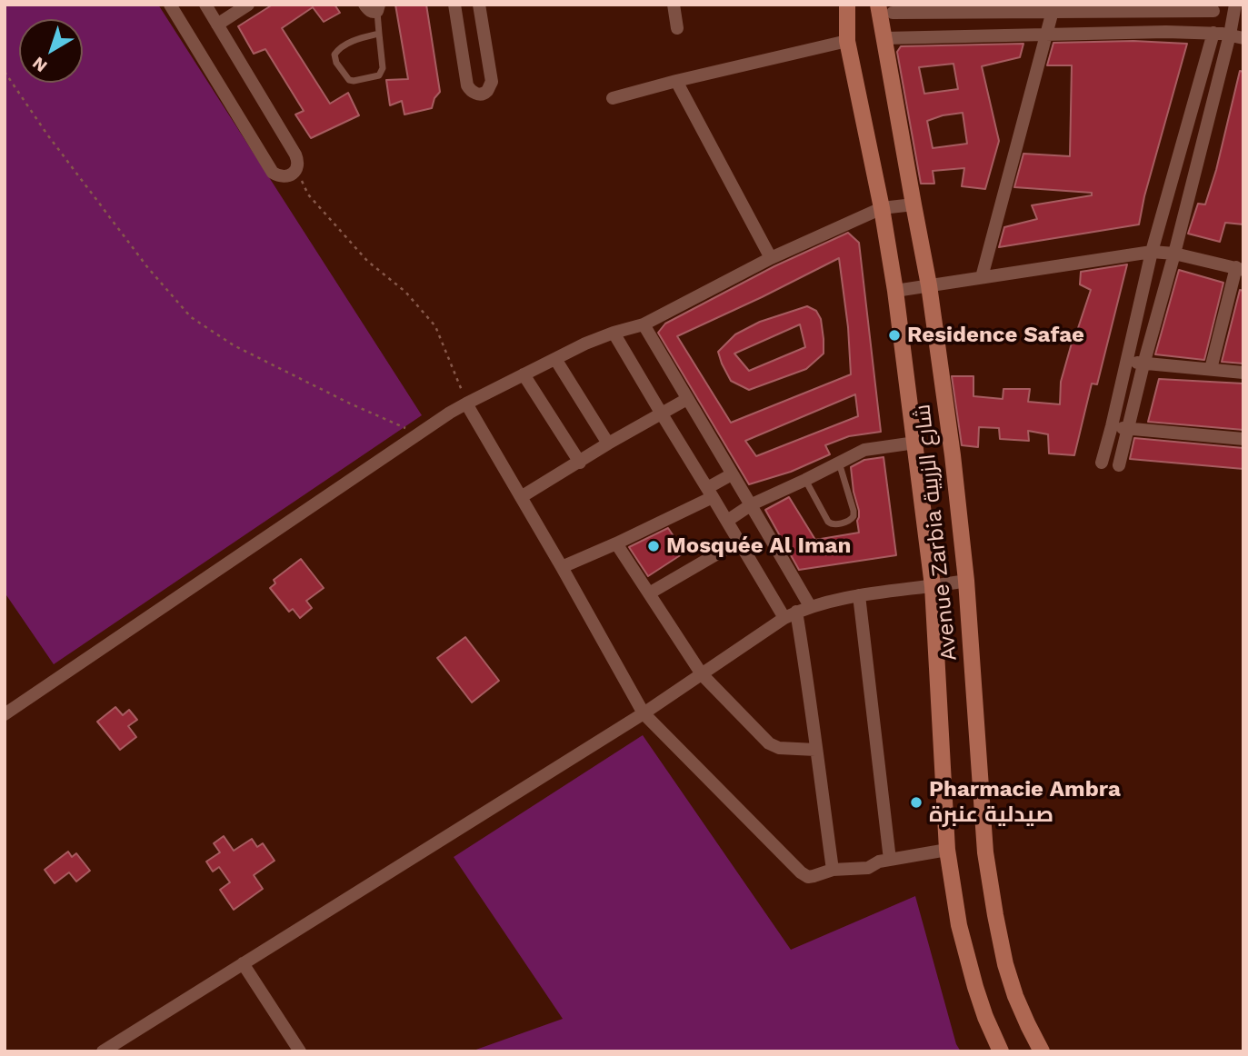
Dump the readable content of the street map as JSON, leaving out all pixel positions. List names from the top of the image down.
{
  "streets": {
    "main road": ["Avenue Zarbia شارع الزربية"]
  },
  "places": ["Residence Safae", "Mosquée Al Iman", "Pharmacie Ambra صيدلية عنبرة"],
  "north": "bottom left"
}
